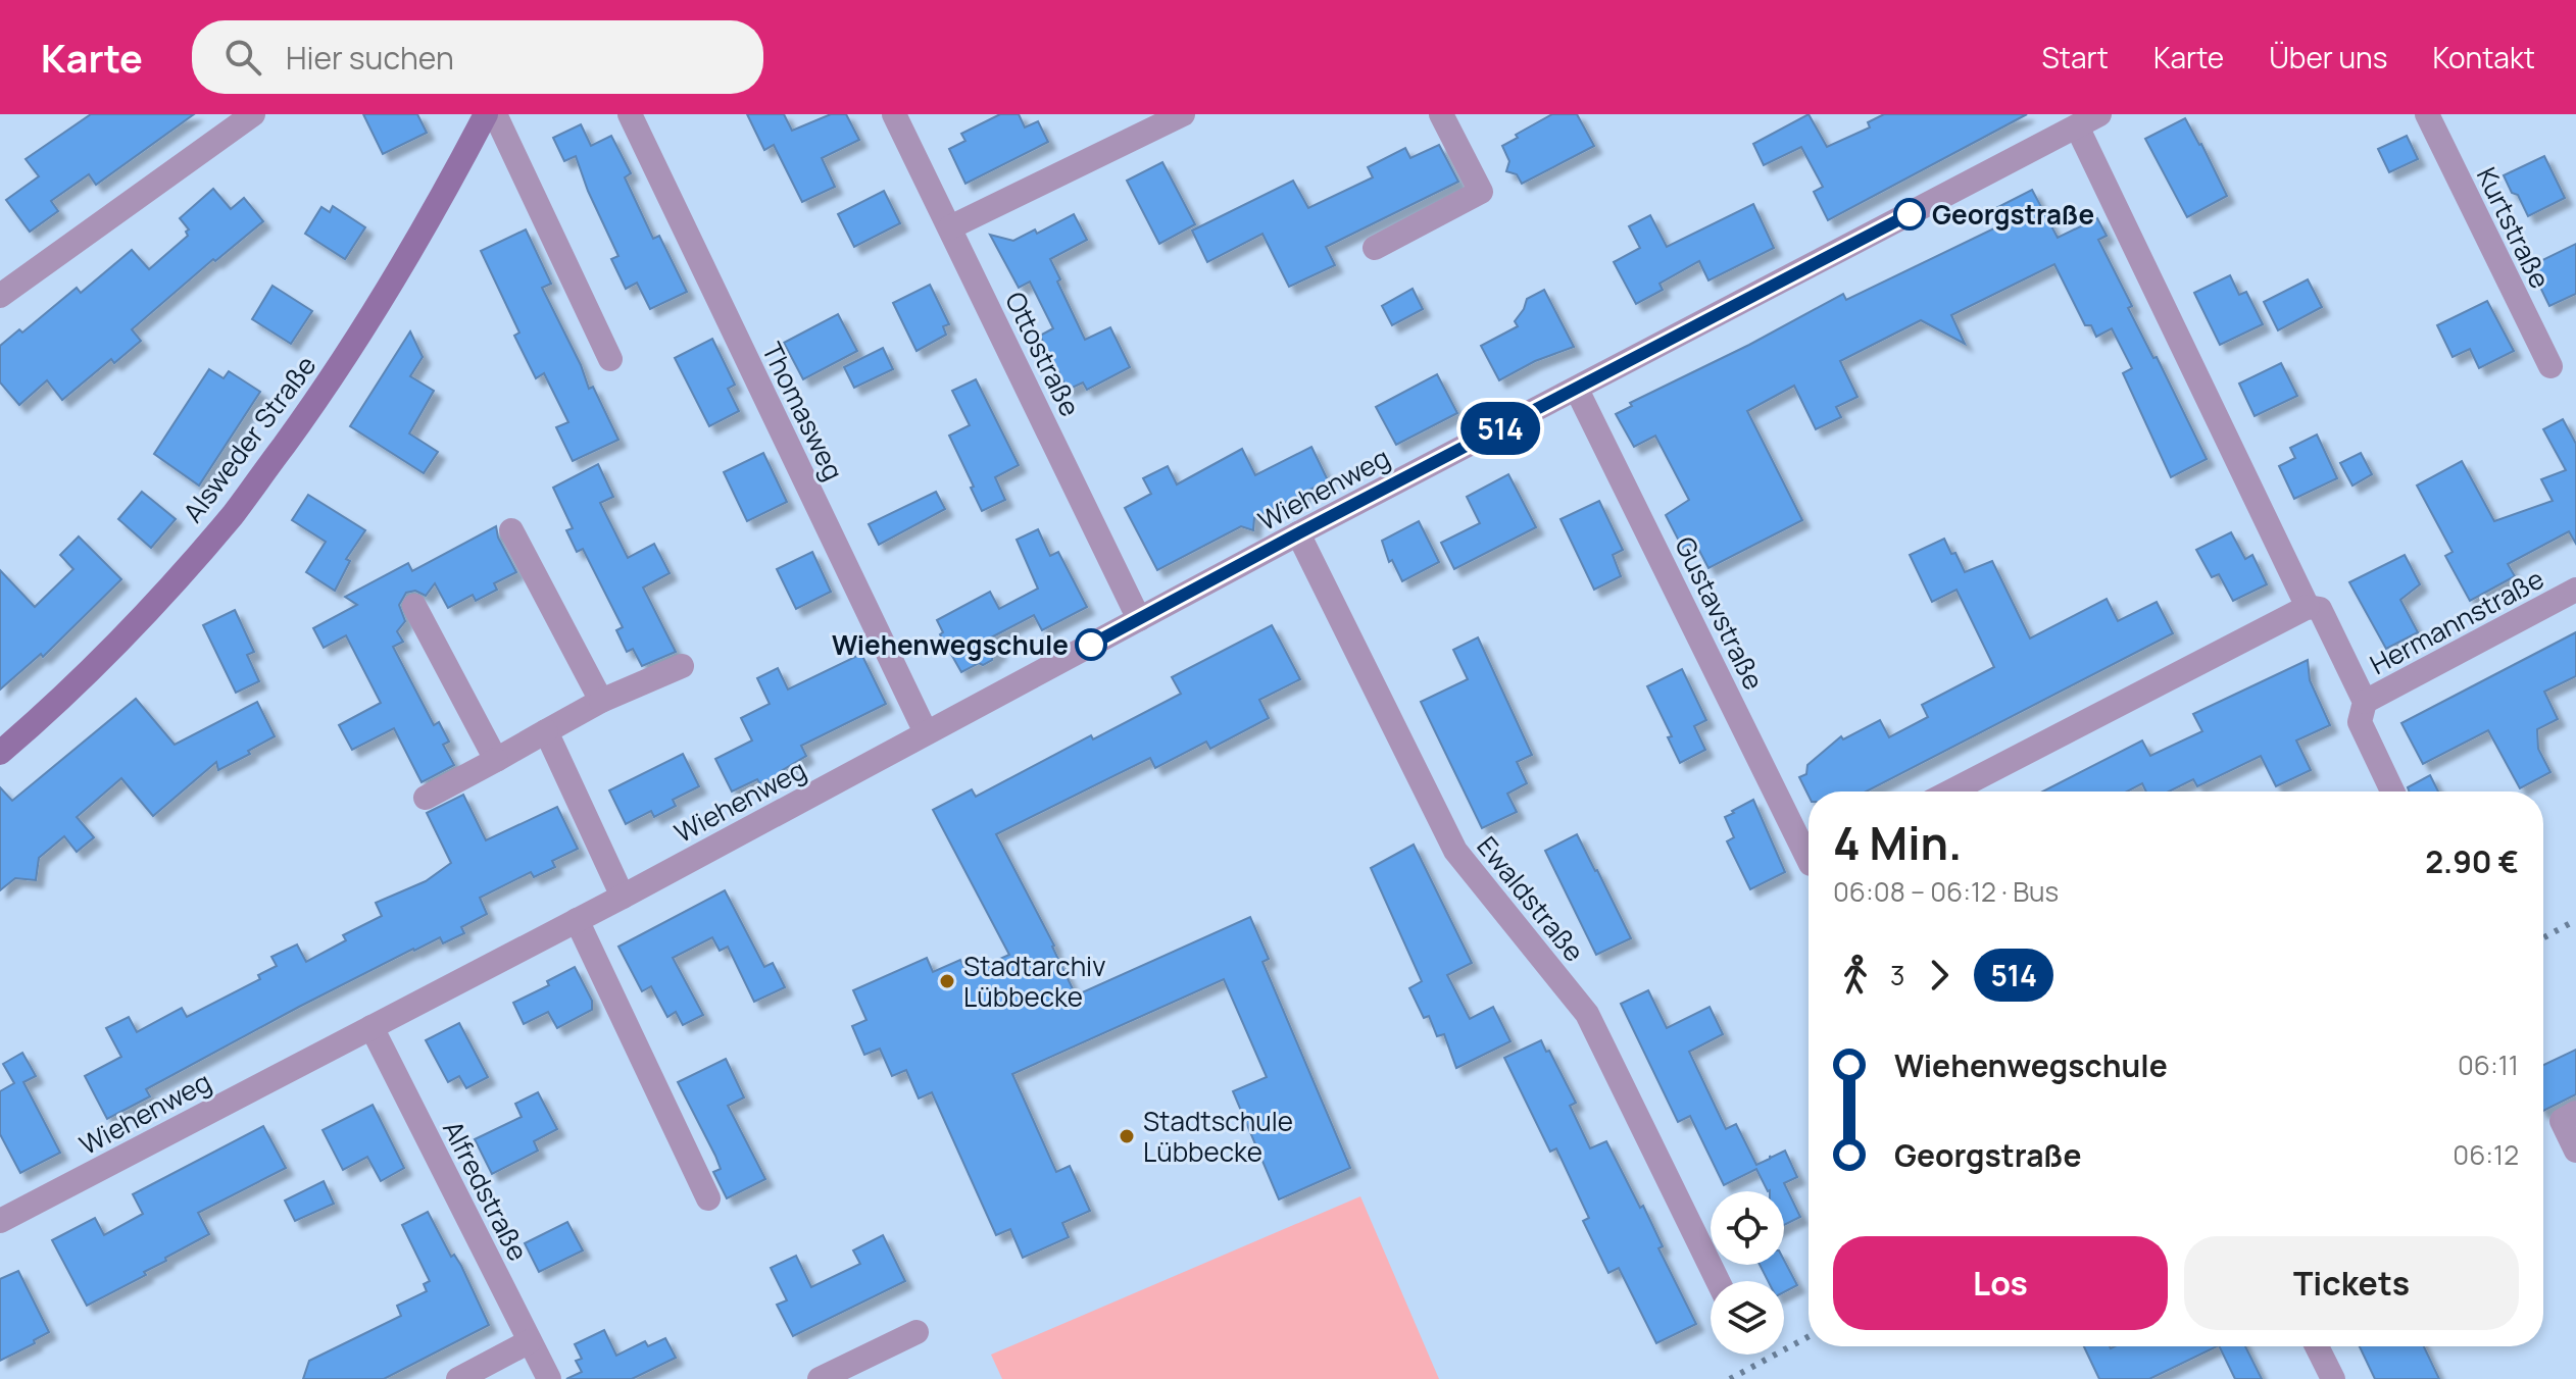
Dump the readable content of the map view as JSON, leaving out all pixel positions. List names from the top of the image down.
{
  "streets": {
    "street": [
      "Kurtstraße",
      "Ottostraße",
      "Thomasweg",
      "Alsweder Straße",
      "Wiehenweg",
      "Gustavstraße",
      "Hermannstraße",
      "Ewaldstraße",
      "Alfredstraße"
    ]
  },
  "crossings": [
    ["Ottostraße", "Wiehenweg"],
    ["Thomasweg", "Wiehenweg"],
    ["Wiehenweg", "Gustavstraße"],
    ["Wiehenweg", "Ewaldstraße"],
    ["Wiehenweg", "Alfredstraße"]
  ],
  "places": [
    "Georgstraße",
    "Wiehenwegschule",
    "Stadtarchiv Lübbecke",
    "Stadtschule Lübbecke"
  ],
  "lines": ["bus line 514"],
  "page": {
    "header": "Karte",
    "search": "Hier suchen",
    "nav": [
      "Start",
      "Karte",
      "Über uns",
      "Kontakt"
    ],
    "on_map": "514",
    "heading": ["4 Min.", "06:08 – 06:12 · Bus", "2.90 €"],
    "legs": ["3", "514"],
    "list": [
      {
        "name": "Wiehenwegschule",
        "value": "06:11"
      },
      {
        "name": "Georgstraße",
        "value": "06:12"
      }
    ],
    "buttons": ["Los", "Tickets"]
  }
}
